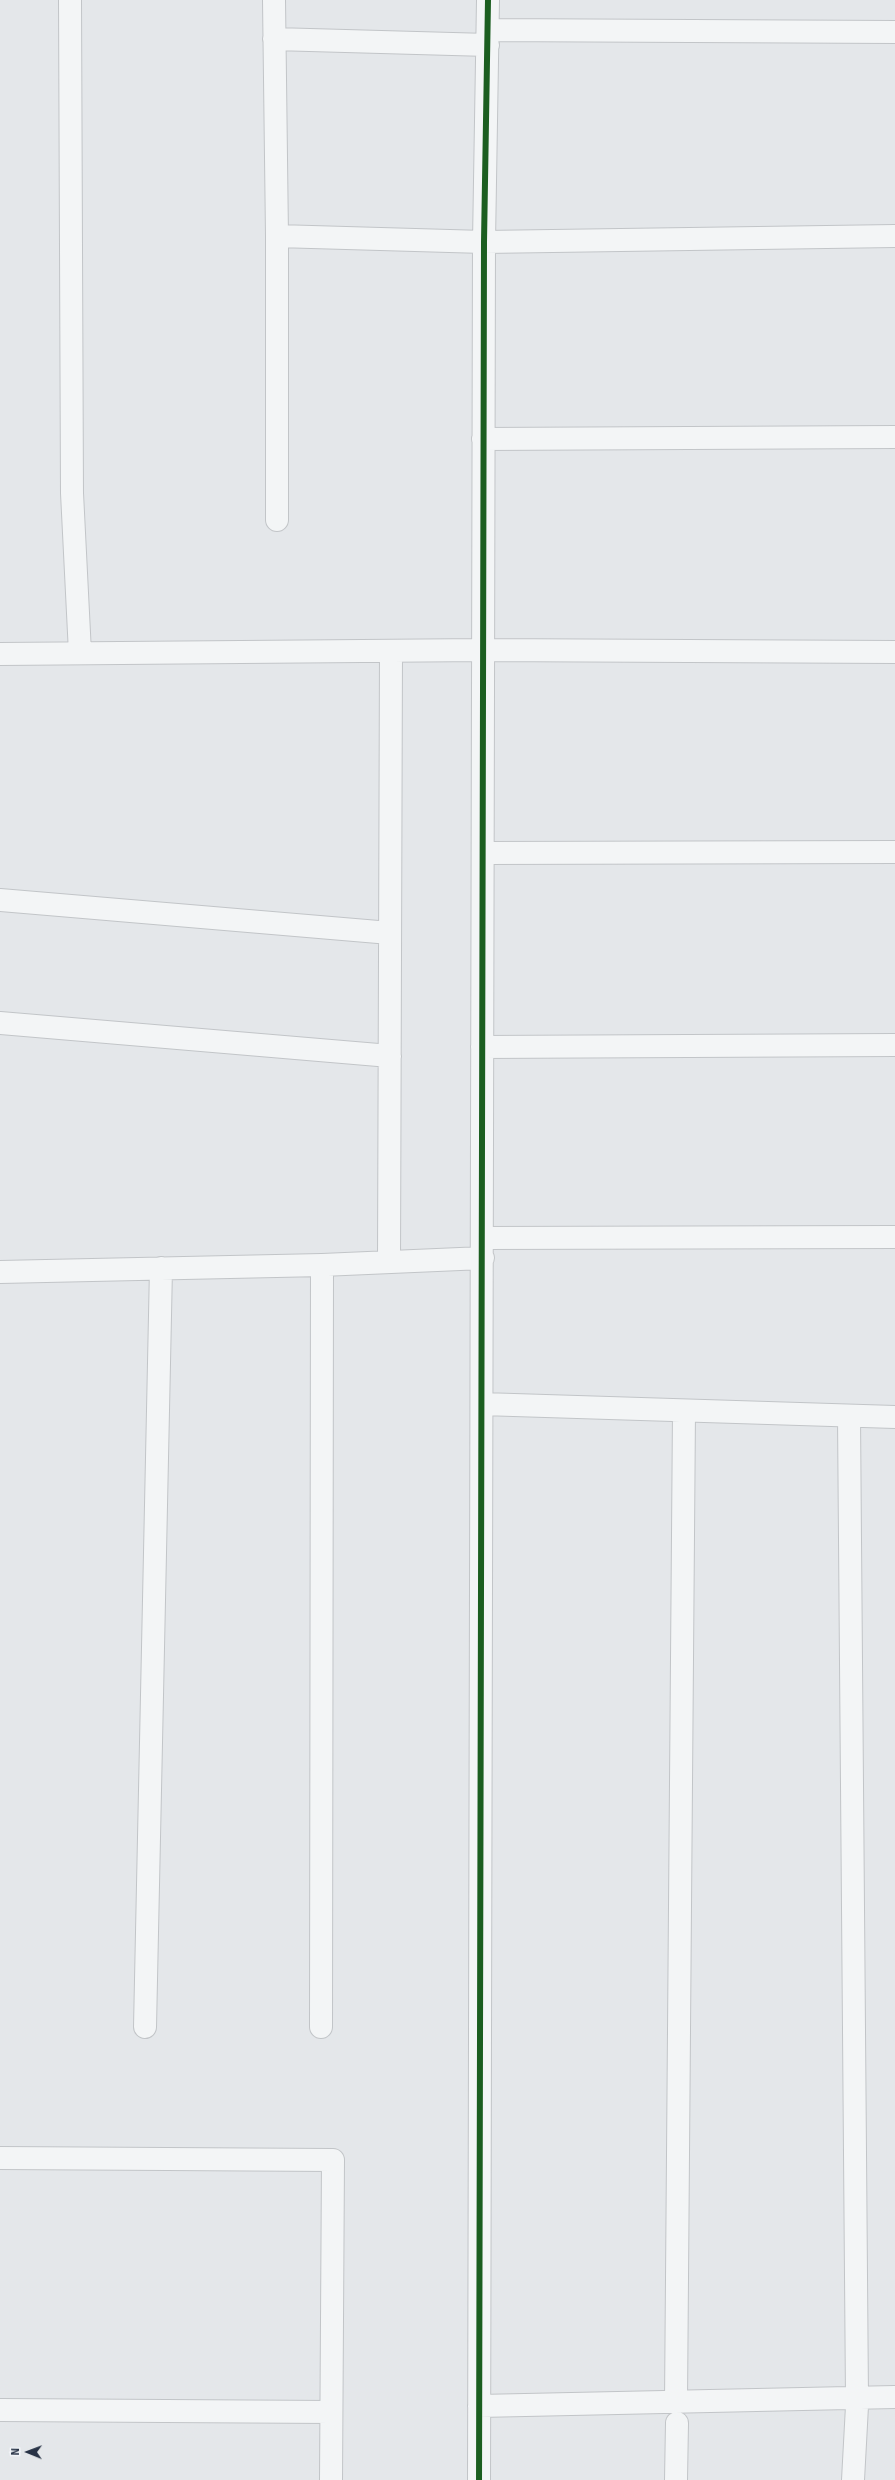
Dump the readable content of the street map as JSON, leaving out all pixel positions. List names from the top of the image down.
{
  "north": "left"
}
